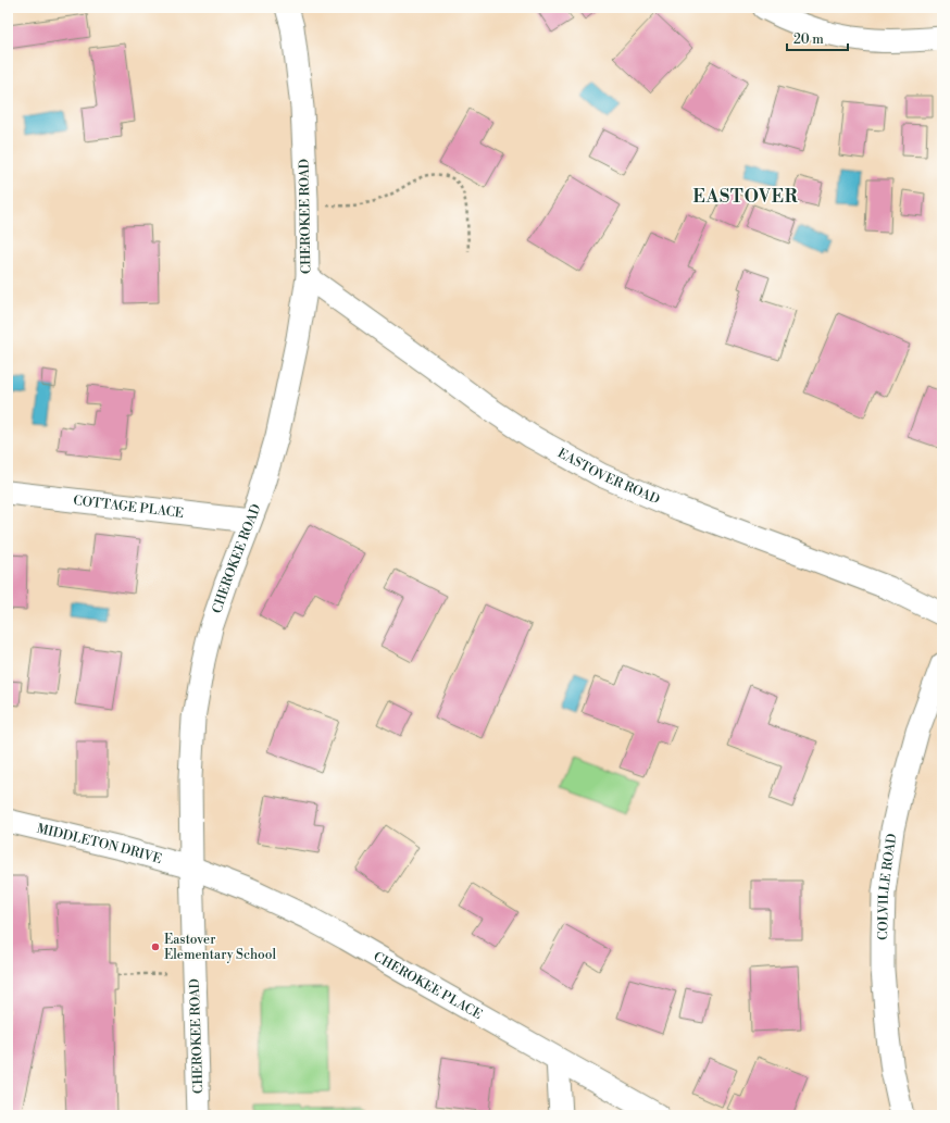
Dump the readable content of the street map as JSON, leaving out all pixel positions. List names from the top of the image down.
{
  "streets": {
    "street": [
      "CHEROKEE ROAD",
      "EASTOVER ROAD",
      "COTTAGE PLACE",
      "MIDDLETON DRIVE",
      "COLVILLE ROAD",
      "CHEROKEE PLACE"
    ]
  },
  "crossings": [
    ["CHEROKEE ROAD", "EASTOVER ROAD"],
    ["CHEROKEE ROAD", "COTTAGE PLACE"],
    ["CHEROKEE ROAD", "MIDDLETON DRIVE"],
    ["CHEROKEE ROAD", "CHEROKEE PLACE"],
    ["MIDDLETON DRIVE", "CHEROKEE PLACE"]
  ],
  "districts": ["EASTOVER"],
  "places": ["Eastover Elementary School"],
  "scale_bar": "20 m"
}
